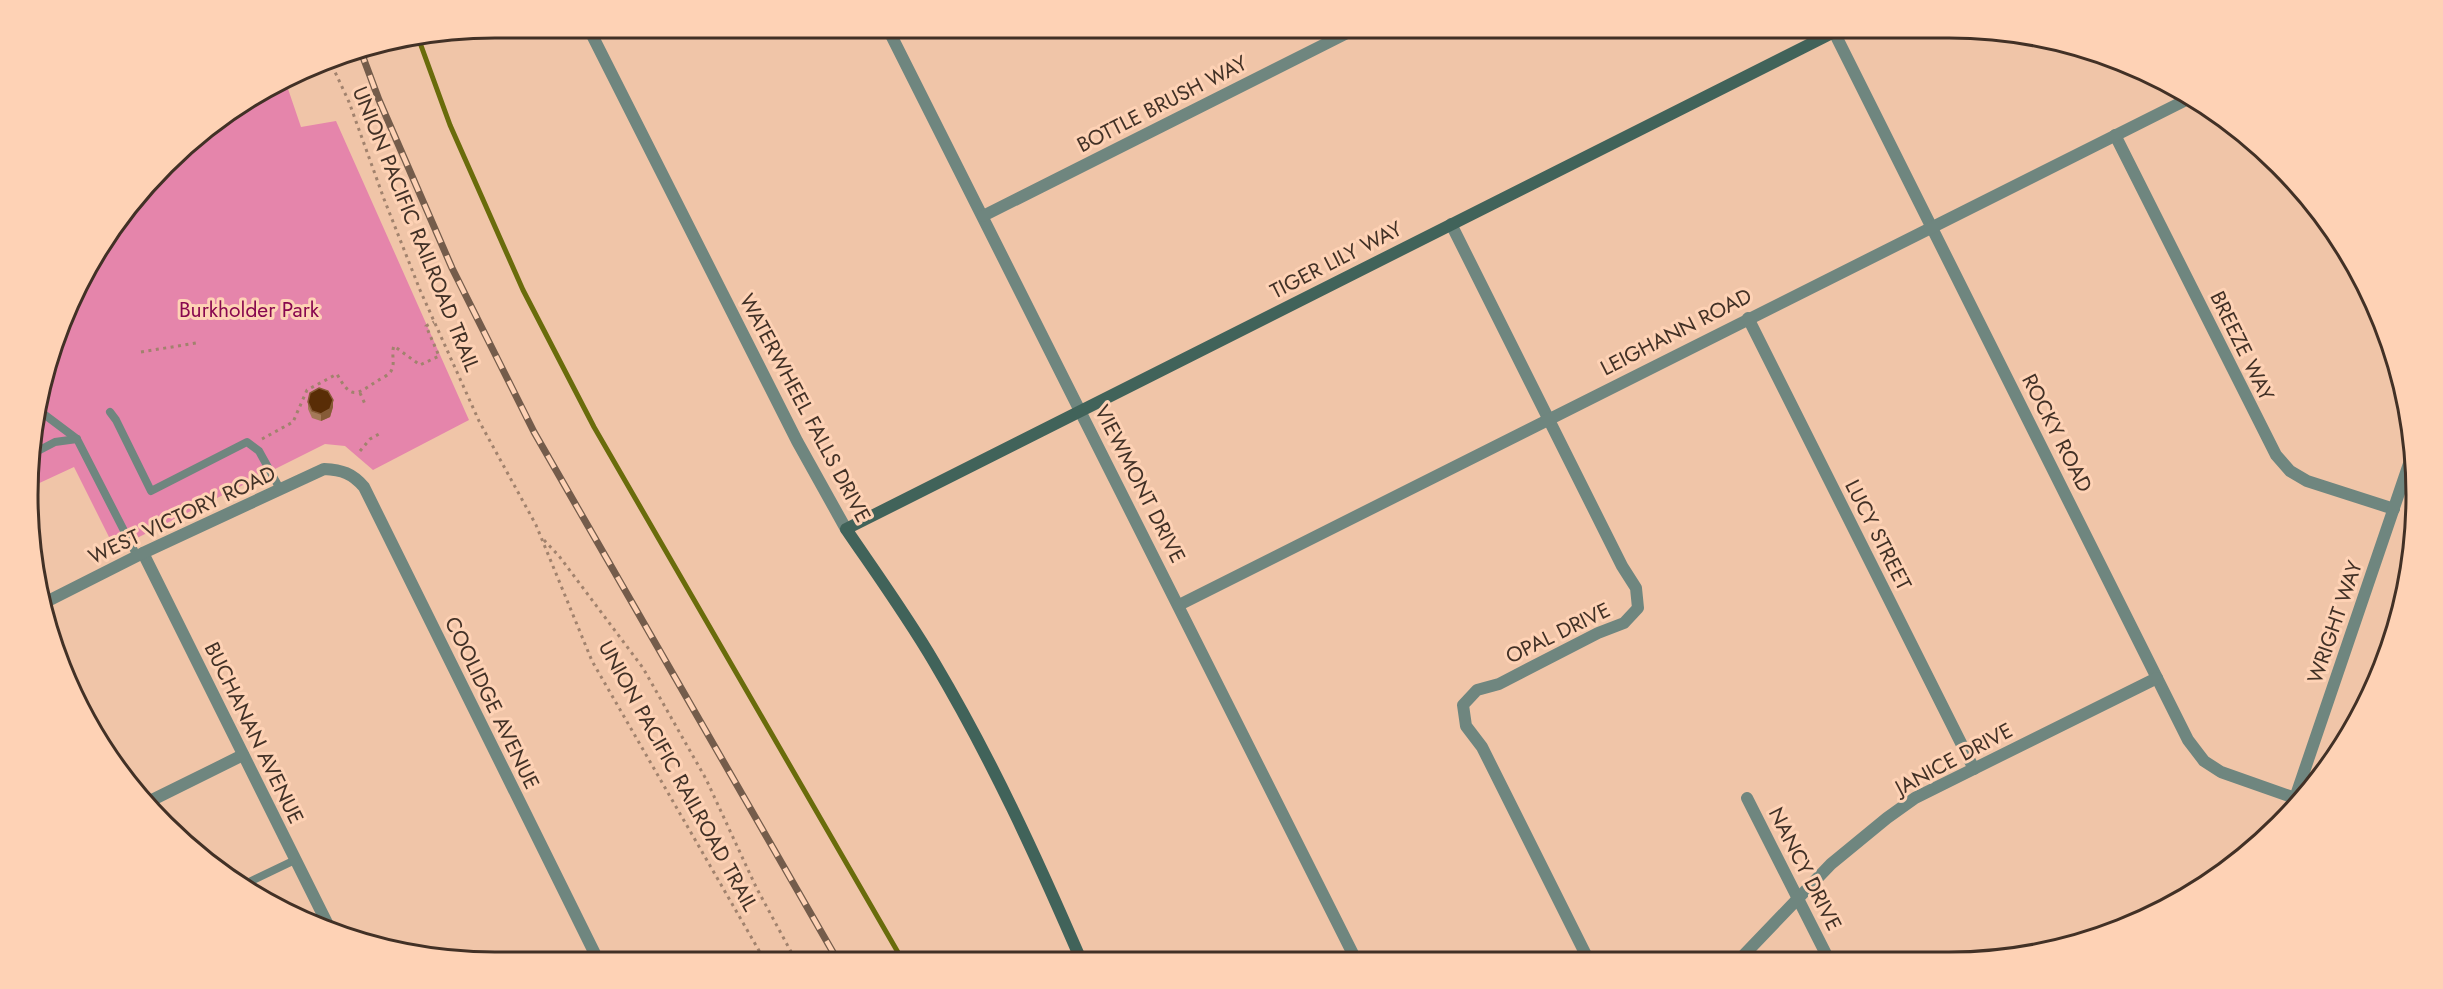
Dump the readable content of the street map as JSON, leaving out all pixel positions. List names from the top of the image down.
{
  "streets": {
    "street": [
      "BOTTLE BRUSH WAY",
      "TIGER LILY WAY",
      "LEIGHANN ROAD",
      "BREEZE WAY",
      "WATERWHEEL FALLS DRIVE",
      "ROCKY ROAD",
      "VIEWMONT DRIVE",
      "WEST VICTORY ROAD",
      "LUCY STREET",
      "WRIGHT WAY",
      "OPAL DRIVE",
      "COOLIDGE AVENUE",
      "BUCHANAN AVENUE",
      "JANICE DRIVE",
      "NANCY DRIVE"
    ],
    "path": ["UNION PACIFIC RAILROAD TRAIL"]
  },
  "crossings": [
    ["BOTTLE BRUSH WAY", "VIEWMONT DRIVE"],
    ["TIGER LILY WAY", "WATERWHEEL FALLS DRIVE"],
    ["TIGER LILY WAY", "VIEWMONT DRIVE"],
    ["TIGER LILY WAY", "OPAL DRIVE"],
    ["LEIGHANN ROAD", "BREEZE WAY"],
    ["LEIGHANN ROAD", "ROCKY ROAD"],
    ["LEIGHANN ROAD", "VIEWMONT DRIVE"],
    ["LEIGHANN ROAD", "LUCY STREET"],
    ["LEIGHANN ROAD", "OPAL DRIVE"],
    ["BREEZE WAY", "WRIGHT WAY"],
    ["ROCKY ROAD", "JANICE DRIVE"],
    ["WEST VICTORY ROAD", "COOLIDGE AVENUE"],
    ["WEST VICTORY ROAD", "BUCHANAN AVENUE"],
    ["LUCY STREET", "JANICE DRIVE"],
    ["JANICE DRIVE", "NANCY DRIVE"]
  ],
  "parks": ["Burkholder Park"]
}
